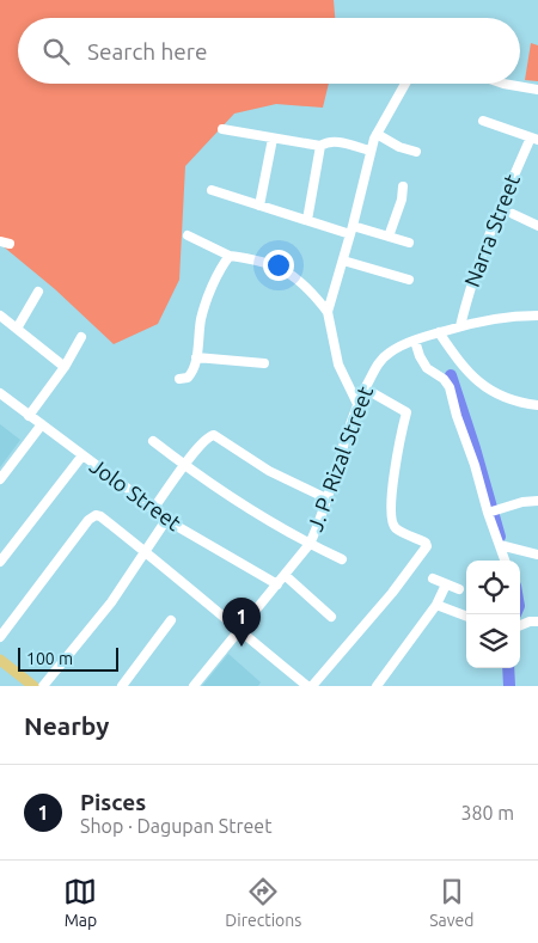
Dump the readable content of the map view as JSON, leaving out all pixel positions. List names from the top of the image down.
{
  "streets": {
    "street": ["Narra Street", "J. P. Rizal Street", "Jolo Street"]
  },
  "crossings": [
    ["Narra Street", "J. P. Rizal Street"],
    ["J. P. Rizal Street", "Jolo Street"]
  ],
  "scale_bar": "100 m",
  "page": {
    "search": "Search here",
    "pins": "1",
    "scale": "100 m",
    "heading": "Nearby",
    "list": [
      {
        "mark": "1",
        "name": "Pisces",
        "note": "Shop · Dagupan Street",
        "value": "380 m"
      }
    ],
    "nav": ["Map", "Directions", "Saved"]
  }
}
